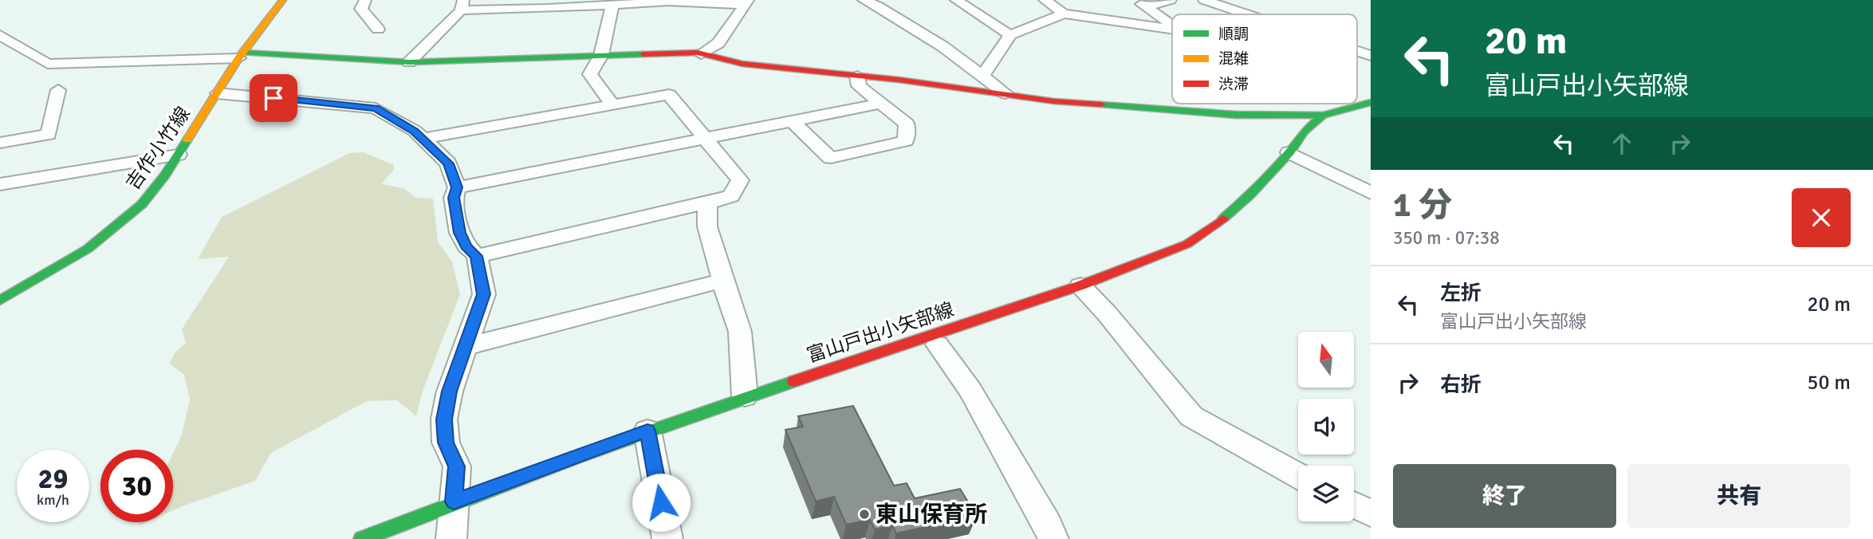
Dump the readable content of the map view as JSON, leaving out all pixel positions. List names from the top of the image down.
{
  "streets": {
    "main road": ["吉作小竹線", "富山戸出小矢部線"]
  },
  "places": ["東山保育所"],
  "legend": ["順調", "混雑", "渋滞"],
  "north": "top",
  "page": {
    "turn": ["20 m", "富山戸出小矢部線"],
    "heading": ["1 分", "350 m · 07:38"],
    "list": [
      {
        "name": "左折",
        "note": "富山戸出小矢部線",
        "value": "20 m"
      },
      {
        "name": "右折",
        "value": "50 m"
      }
    ],
    "speed": "29 km/h",
    "limit": "30",
    "buttons": ["終了", "共有"]
  }
}
